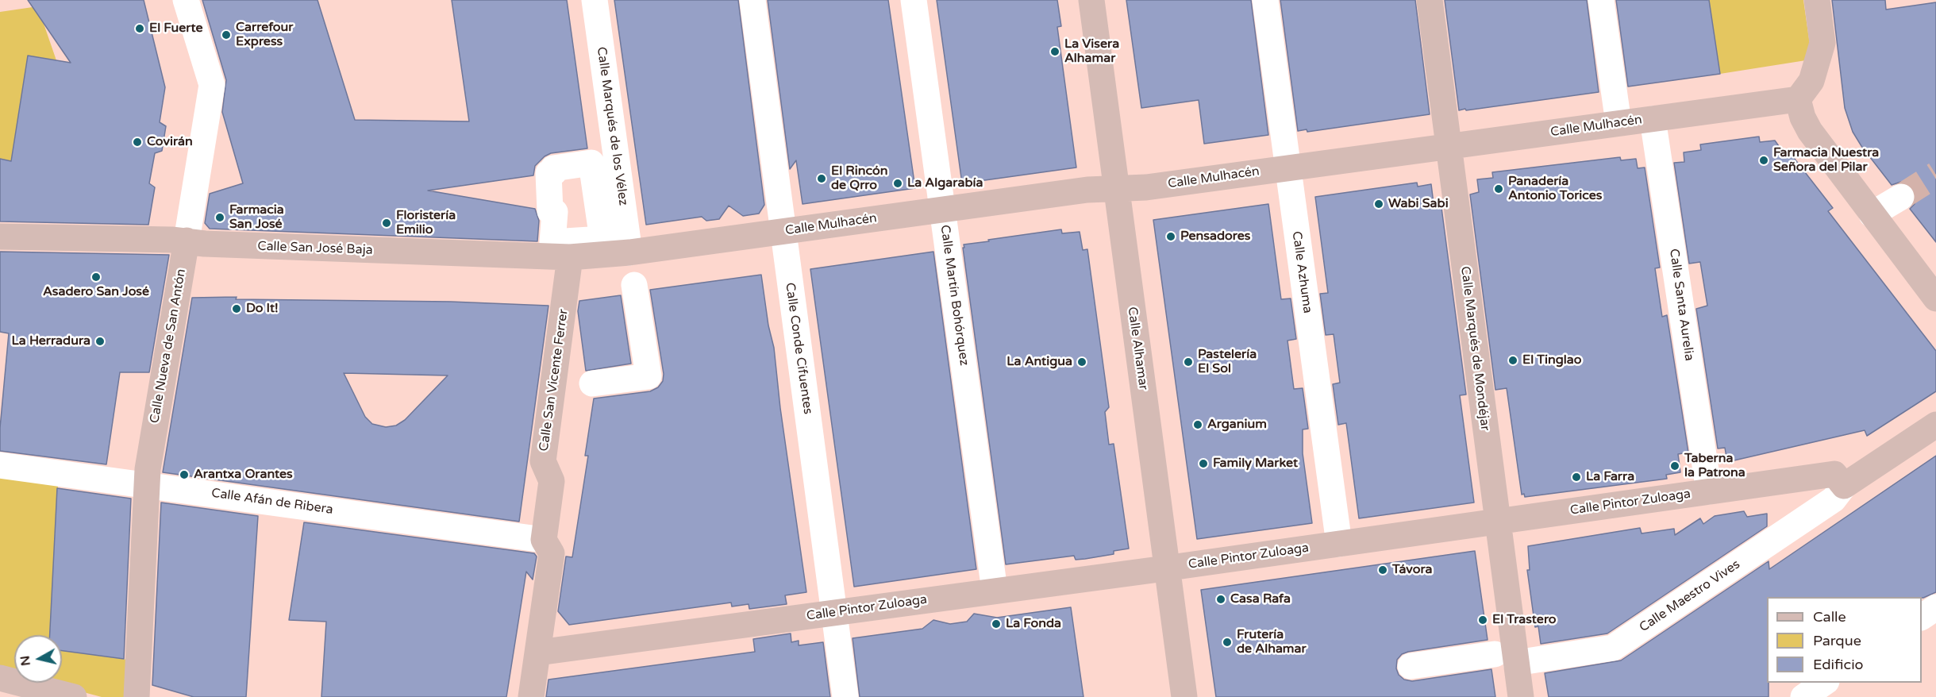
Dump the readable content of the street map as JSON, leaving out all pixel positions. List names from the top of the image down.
{
  "streets": {
    "street": [
      "Calle Marqués de los Vélez",
      "Calle Mulhacén",
      "Calle San José Baja",
      "Calle Azhuma",
      "Calle Martín Bohórquez",
      "Calle Santa Aurelia",
      "Calle Nueva de San Antón",
      "Calle Conde Cifuentes",
      "Calle Alhamar",
      "Calle Marqués de Mondéjar",
      "Calle San Vicente Ferrer",
      "Calle Afán de Ribera",
      "Calle Pintor Zuloaga",
      "Calle Maestro Vives"
    ]
  },
  "crossings": [
    ["Calle Marqués de los Vélez", "Calle Mulhacén"],
    ["Calle Marqués de los Vélez", "Calle San José Baja"],
    ["Calle Mulhacén", "Calle San José Baja"],
    ["Calle Mulhacén", "Calle Azhuma"],
    ["Calle Mulhacén", "Calle Martín Bohórquez"],
    ["Calle Mulhacén", "Calle Santa Aurelia"],
    ["Calle Mulhacén", "Calle Conde Cifuentes"],
    ["Calle Mulhacén", "Calle Alhamar"],
    ["Calle Mulhacén", "Calle Marqués de Mondéjar"],
    ["Calle San José Baja", "Calle Nueva de San Antón"],
    ["Calle San José Baja", "Calle San Vicente Ferrer"],
    ["Calle Azhuma", "Calle Pintor Zuloaga"],
    ["Calle Martín Bohórquez", "Calle Pintor Zuloaga"],
    ["Calle Santa Aurelia", "Calle Pintor Zuloaga"],
    ["Calle Nueva de San Antón", "Calle Afán de Ribera"],
    ["Calle Conde Cifuentes", "Calle Pintor Zuloaga"],
    ["Calle Alhamar", "Calle Pintor Zuloaga"],
    ["Calle Marqués de Mondéjar", "Calle Pintor Zuloaga"],
    ["Calle Marqués de Mondéjar", "Calle Maestro Vives"],
    ["Calle San Vicente Ferrer", "Calle Afán de Ribera"],
    ["Calle San Vicente Ferrer", "Calle Pintor Zuloaga"],
    ["Calle Pintor Zuloaga", "Calle Maestro Vives"]
  ],
  "places": [
    "El Fuerte",
    "Carrefour Express",
    "La Visera Alhamar",
    "Covirán",
    "Farmacia Nuestra Señora del Pilar",
    "El Rincón de Qrro",
    "La Algarabía",
    "Panadería Antonio Torices",
    "Wabi Sabi",
    "Farmacia San José",
    "Floristería Emilio",
    "Pensadores",
    "Asadero San José",
    "Do It!",
    "La Herradura",
    "El Tinglao",
    "La Antigua",
    "Pastelería El Sol",
    "Arganium",
    "Family Market",
    "Taberna la Patrona",
    "Arantxa Orantes",
    "La Farra",
    "Távora",
    "Casa Rafa",
    "El Trastero",
    "La Fonda",
    "Frutería de Alhamar"
  ],
  "legend": ["Calle", "Parque", "Edificio"],
  "north": "left"
}
